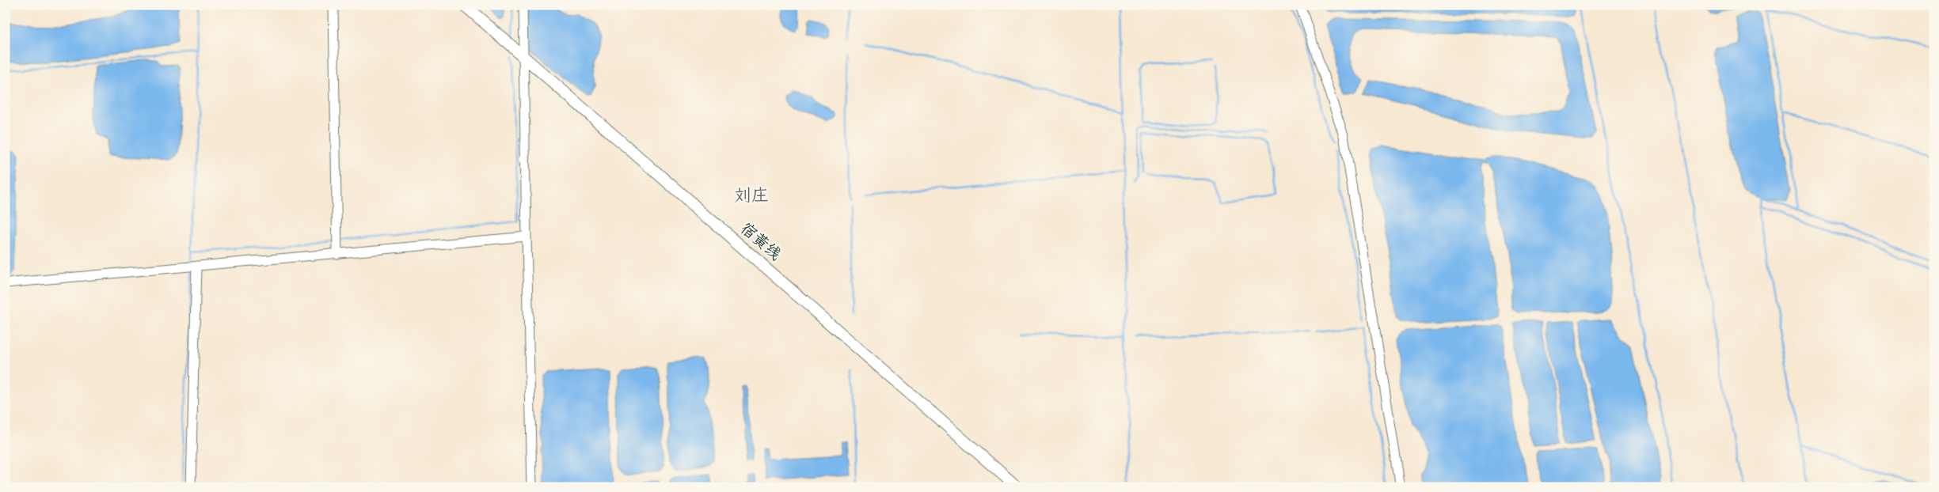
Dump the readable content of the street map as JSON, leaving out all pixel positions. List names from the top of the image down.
{
  "streets": {
    "main road": ["宿黄线"]
  },
  "districts": ["刘庄"]
}
